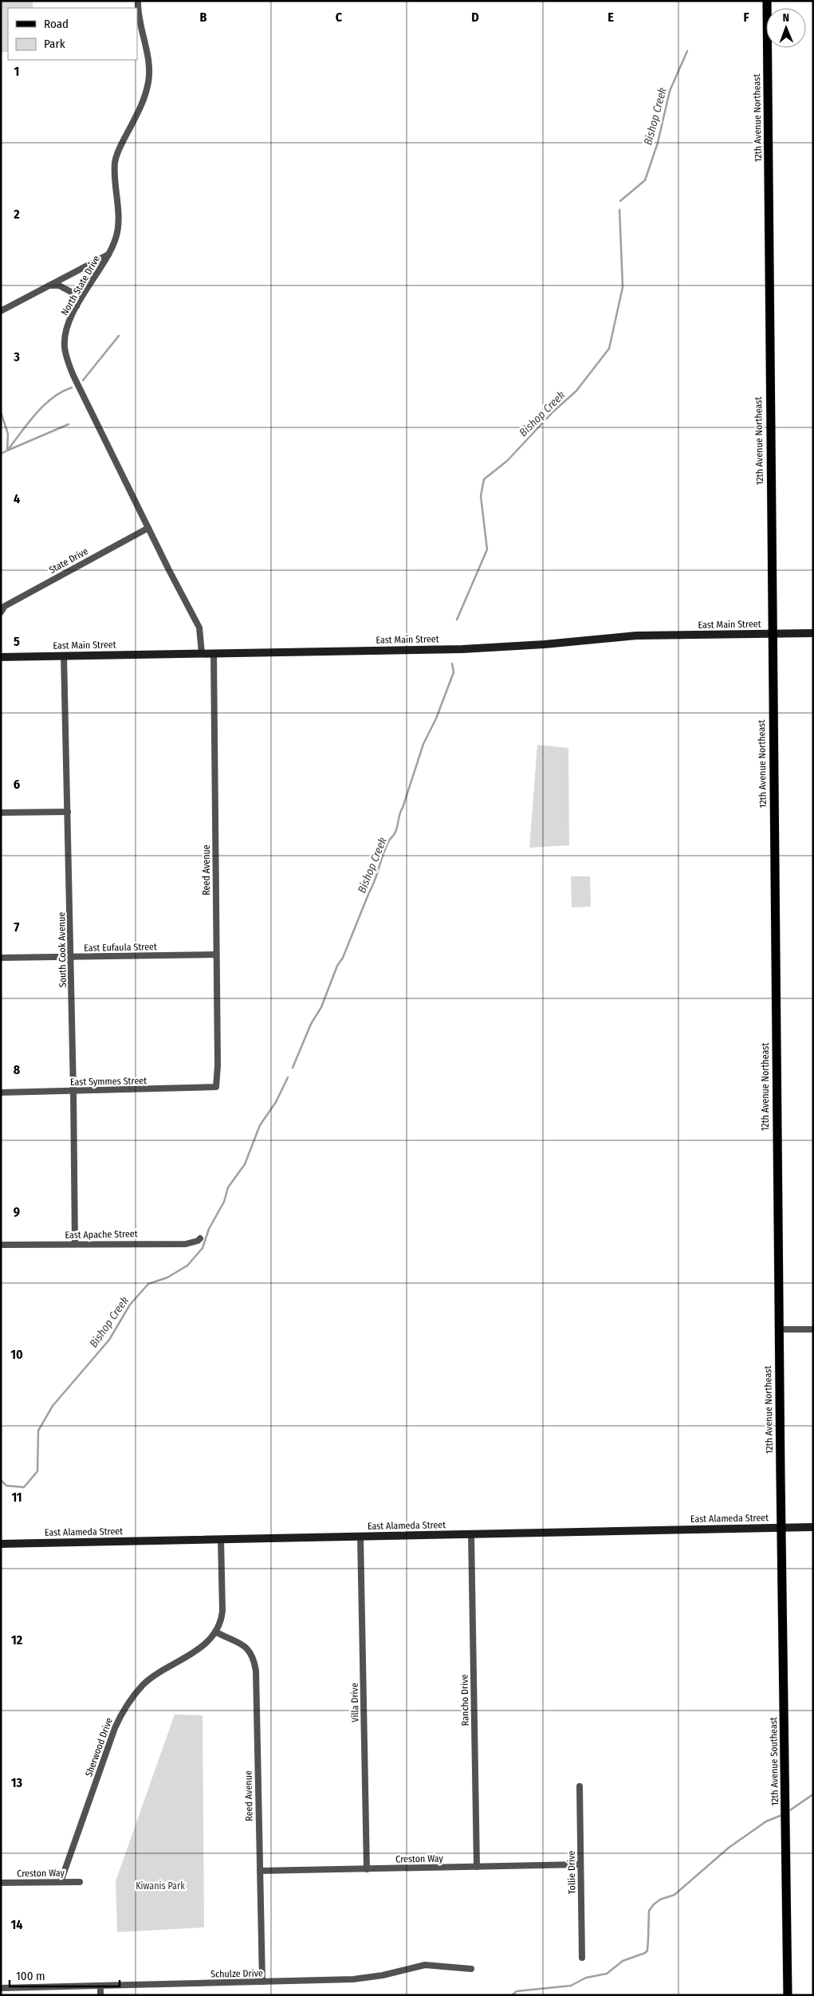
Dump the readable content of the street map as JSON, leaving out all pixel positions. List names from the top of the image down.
{
  "streets": {
    "main road": ["12th Avenue Northeast", "12th Avenue Southeast"],
    "street": [
      "North State Drive",
      "State Drive",
      "East Main Street",
      "Reed Avenue",
      "East Eufaula Street",
      "South Cook Avenue",
      "East Symmes Street",
      "East Apache Street",
      "East Alameda Street",
      "Rancho Drive",
      "Villa Drive",
      "Sherwood Drive",
      "Creston Way",
      "Tollie Drive",
      "Schulze Drive"
    ]
  },
  "crossings": [
    ["12th Avenue Northeast", "East Main Street"],
    ["12th Avenue Northeast", "East Alameda Street"],
    ["12th Avenue Northeast", "12th Avenue Southeast"],
    ["North State Drive", "State Drive"],
    ["North State Drive", "East Main Street"],
    ["East Main Street", "Reed Avenue"],
    ["East Main Street", "South Cook Avenue"],
    ["Reed Avenue", "East Eufaula Street"],
    ["Reed Avenue", "East Symmes Street"],
    ["Reed Avenue", "Sherwood Drive"],
    ["Reed Avenue", "Creston Way"],
    ["Reed Avenue", "Schulze Drive"],
    ["East Eufaula Street", "South Cook Avenue"],
    ["South Cook Avenue", "East Symmes Street"],
    ["South Cook Avenue", "East Apache Street"],
    ["East Alameda Street", "Rancho Drive"],
    ["East Alameda Street", "Villa Drive"],
    ["East Alameda Street", "Sherwood Drive"],
    ["East Alameda Street", "12th Avenue Southeast"],
    ["Rancho Drive", "Creston Way"],
    ["Villa Drive", "Creston Way"],
    ["Sherwood Drive", "Creston Way"],
    ["Creston Way", "Tollie Drive"]
  ],
  "water": ["Bishop Creek"],
  "parks": ["Kiwanis Park"],
  "legend": ["Road", "Park"],
  "scale_bar": "100 m",
  "north": "top",
  "grid": {
    "columns": [
      "B",
      "C",
      "D",
      "E",
      "F"
    ],
    "rows": [
      "1",
      "2",
      "3",
      "4",
      "5",
      "6",
      "7",
      "8",
      "9",
      "10",
      "11",
      "12",
      "13",
      "14"
    ]
  }
}
